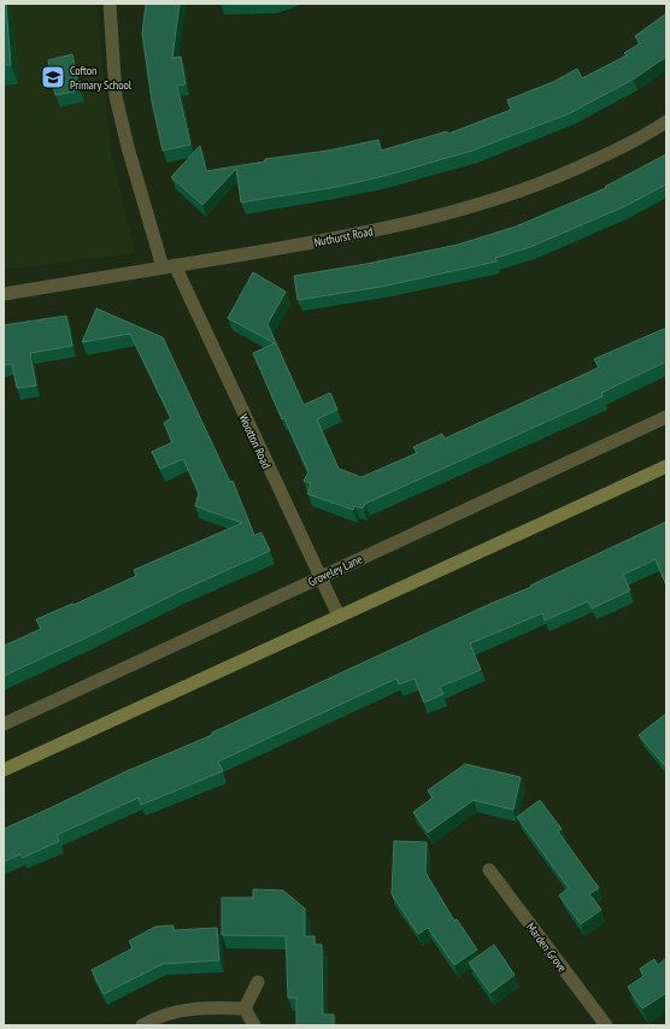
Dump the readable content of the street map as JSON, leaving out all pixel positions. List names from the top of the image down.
{
  "streets": {
    "street": [
      "Nuthurst Road",
      "Wootton Road",
      "Groveley Lane",
      "Marden Grove"
    ]
  },
  "crossings": [
    ["Nuthurst Road", "Wootton Road"],
    ["Wootton Road", "Groveley Lane"]
  ],
  "places": {
    "school or university": ["Cofton Primary School"]
  }
}
